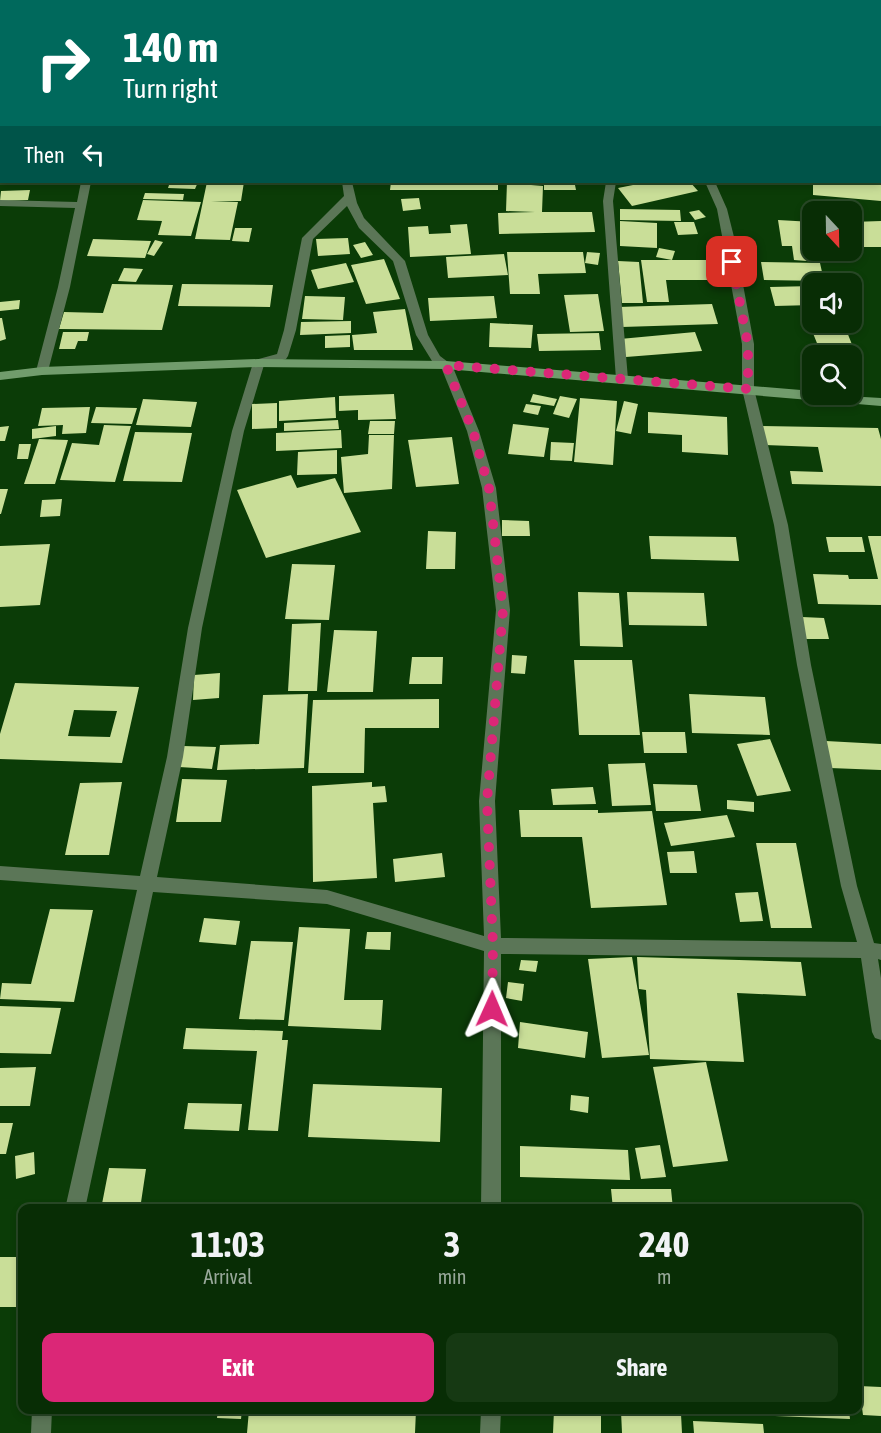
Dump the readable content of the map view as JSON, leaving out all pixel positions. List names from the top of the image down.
{
  "north": "bottom",
  "page": {
    "turn": ["140 m", "Turn right"],
    "then": "Then",
    "eta": [
      "11:03",
      "Arrival",
      "3",
      "min",
      "240",
      "m"
    ],
    "buttons": ["Exit", "Share"]
  }
}
